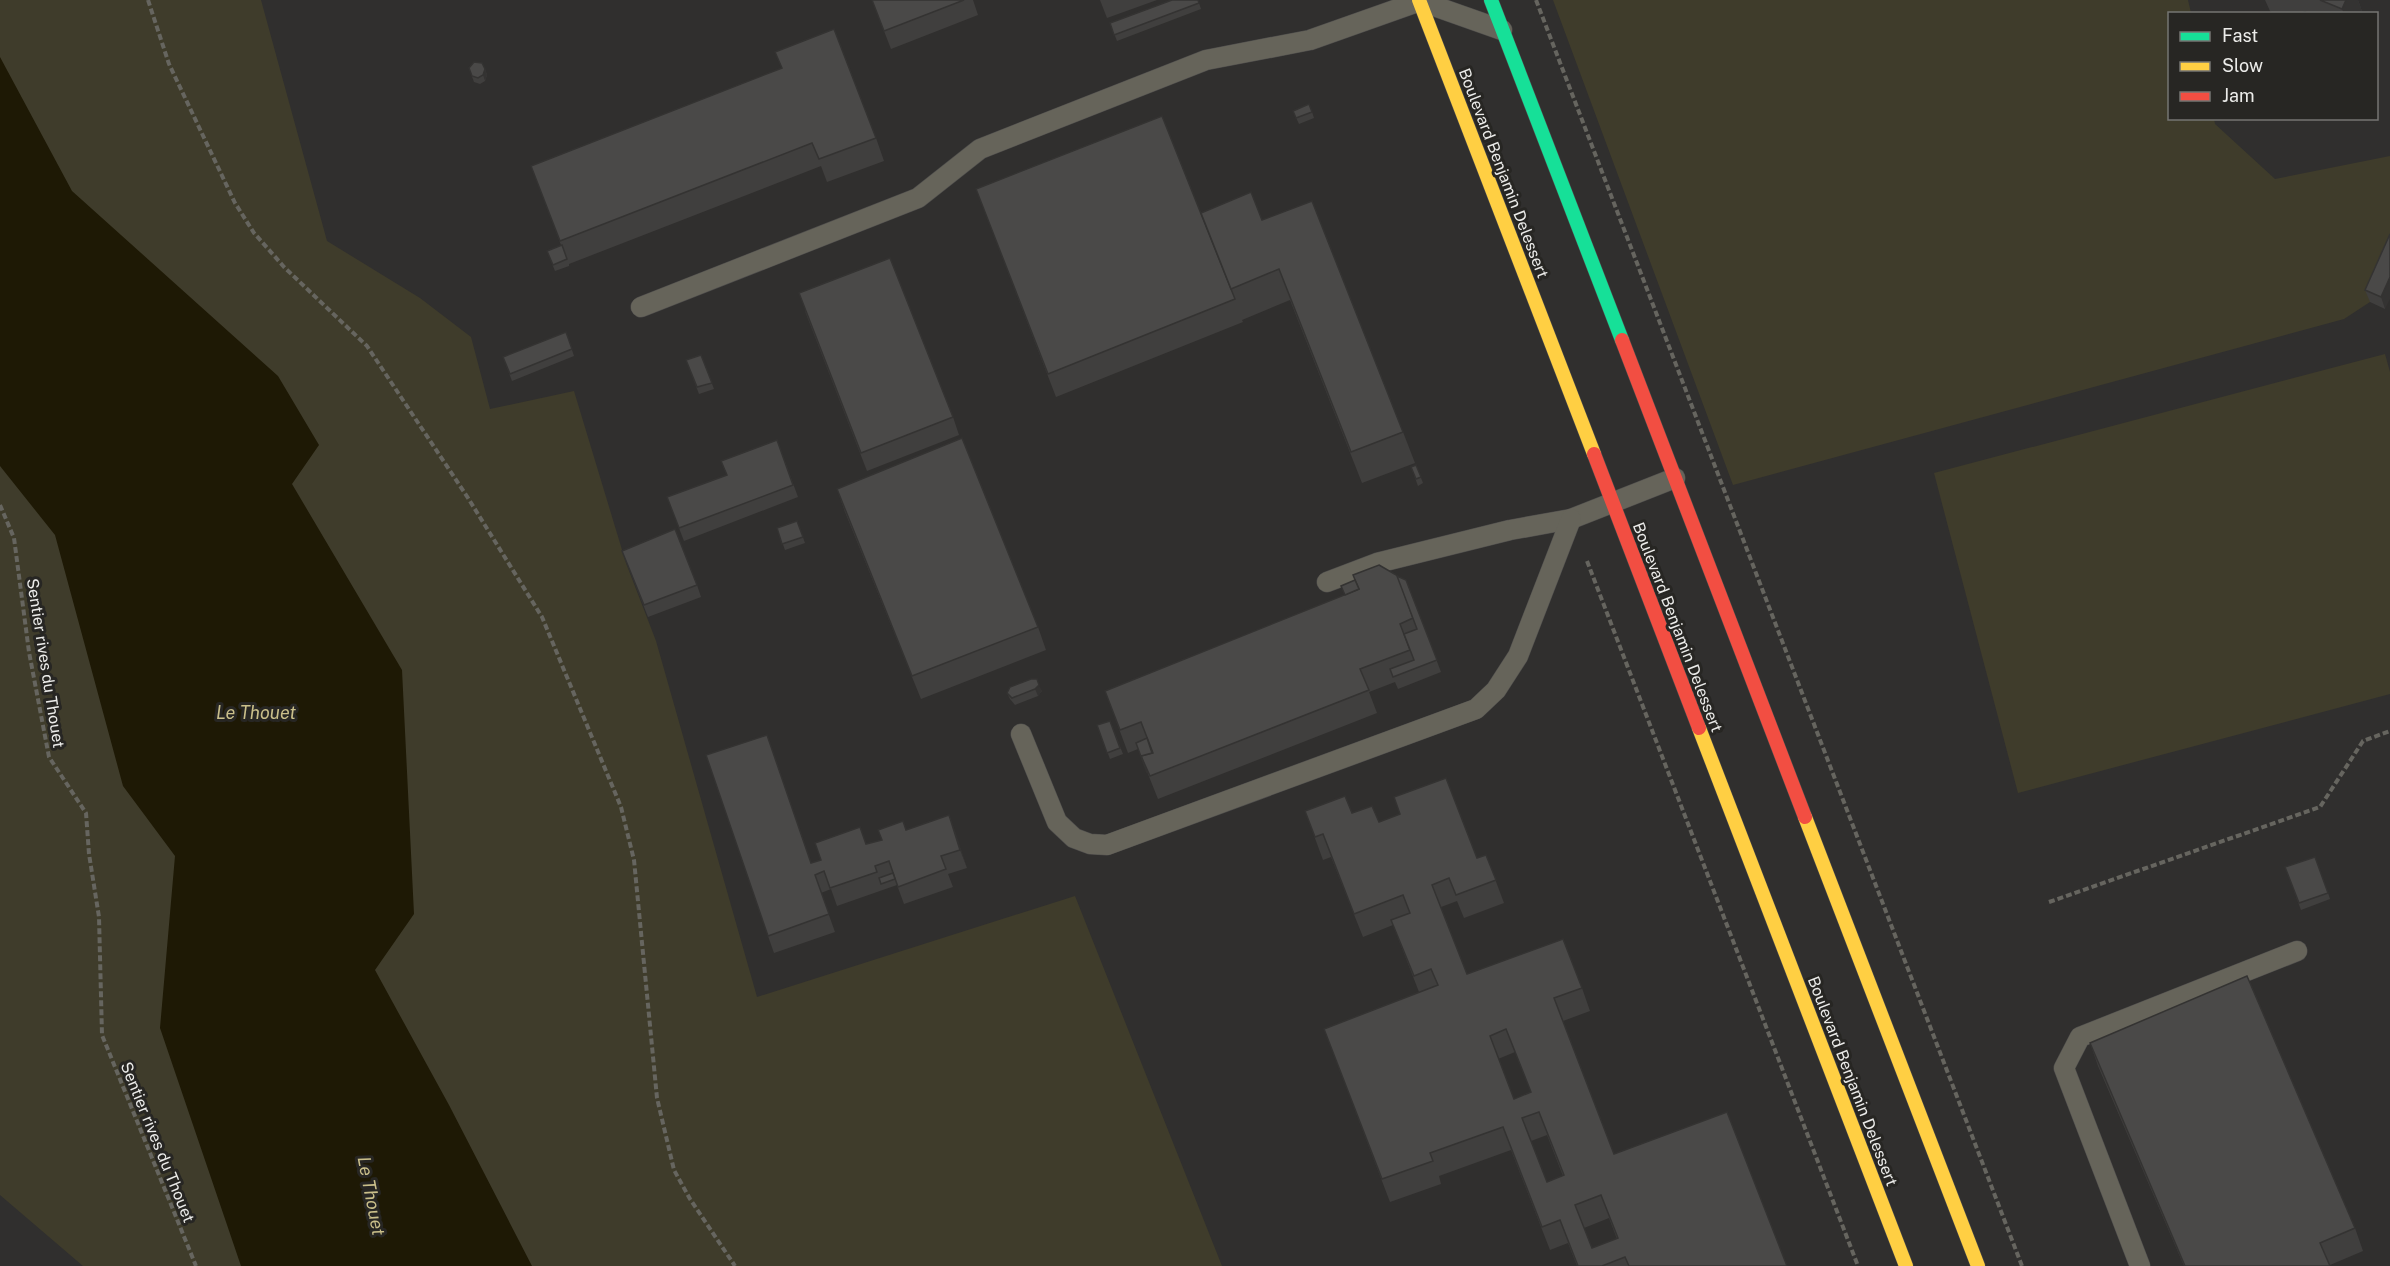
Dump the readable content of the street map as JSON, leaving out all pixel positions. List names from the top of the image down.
{
  "streets": {
    "main road": ["Boulevard Benjamin Delessert"],
    "path": ["Sentier rives du Thouet"]
  },
  "water": ["Le Thouet"],
  "legend": ["Fast", "Slow", "Jam"]
}
